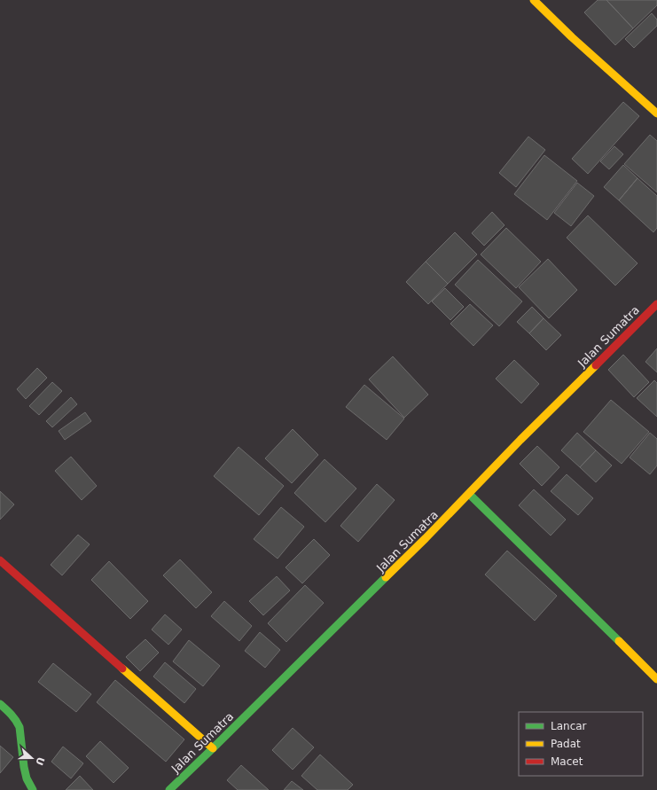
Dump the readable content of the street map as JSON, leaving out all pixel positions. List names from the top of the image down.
{
  "streets": {
    "street": ["Jalan Sumatra"]
  },
  "legend": ["Lancar", "Padat", "Macet"],
  "north": "right"
}
